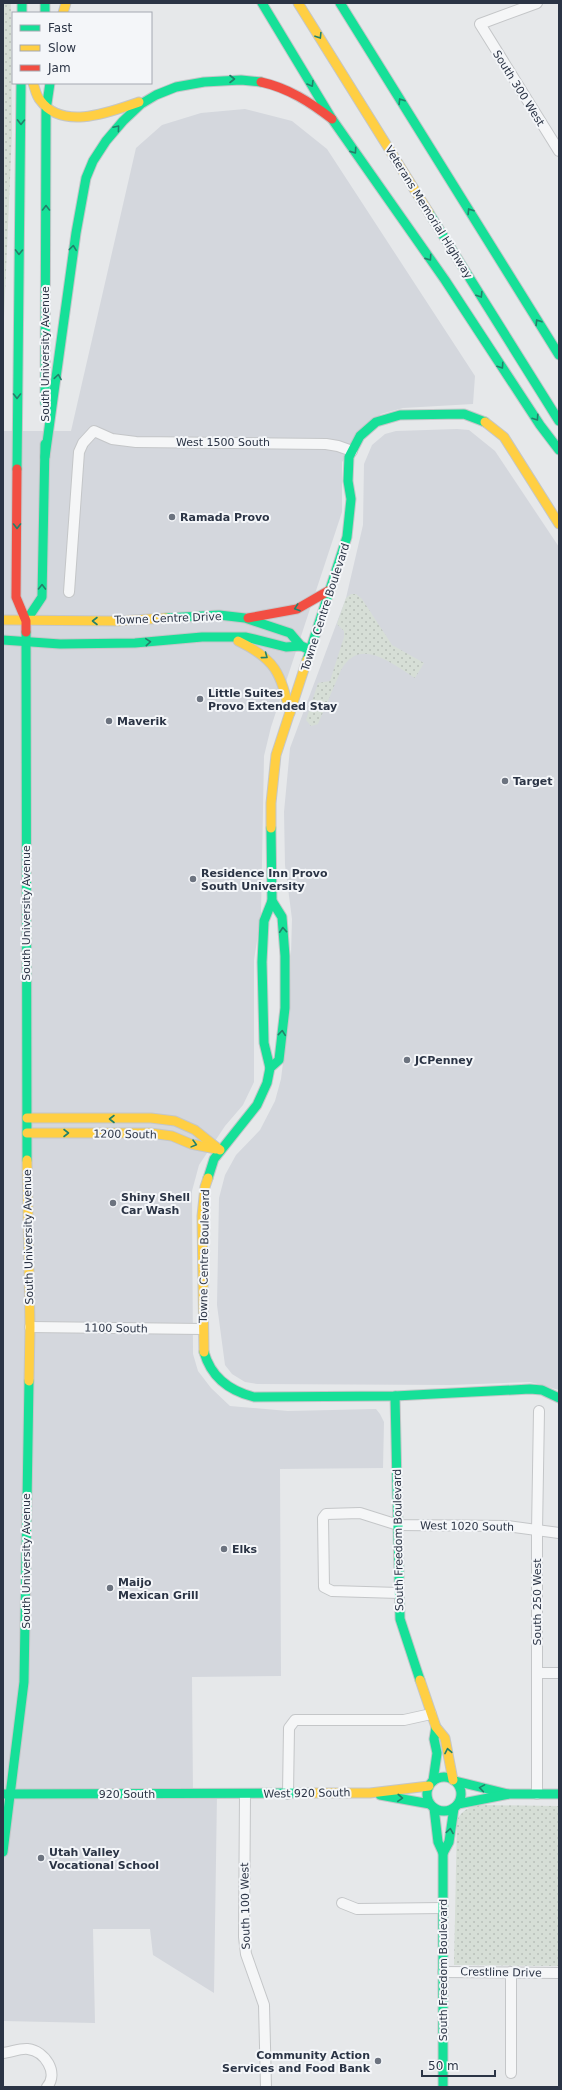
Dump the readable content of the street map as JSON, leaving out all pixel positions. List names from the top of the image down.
{
  "streets": {
    "main road": [
      "Veterans Memorial Highway",
      "South University Avenue",
      "Towne Centre Boulevard",
      "Towne Centre Drive",
      "1200 South",
      "South Freedom Boulevard",
      "West 920 South",
      "920 South"
    ],
    "street": [
      "South 300 West",
      "West 1500 South",
      "1100 South",
      "West 1020 South",
      "South 250 West",
      "South 100 West",
      "Crestline Drive"
    ]
  },
  "crossings": [
    ["South University Avenue", "Towne Centre Drive"],
    ["South University Avenue", "1200 South"],
    ["South University Avenue", "1100 South"],
    ["South University Avenue", "920 South"],
    ["West 1500 South", "Towne Centre Boulevard"],
    ["Towne Centre Boulevard", "Towne Centre Drive"],
    ["Towne Centre Boulevard", "1200 South"],
    ["Towne Centre Boulevard", "1100 South"],
    ["Towne Centre Boulevard", "South Freedom Boulevard"],
    ["West 1020 South", "South Freedom Boulevard"],
    ["West 1020 South", "South 250 West"],
    ["South Freedom Boulevard", "West 920 South"],
    ["South Freedom Boulevard", "Crestline Drive"],
    ["West 920 South", "920 South"],
    ["West 920 South", "South 100 West"],
    ["920 South", "South 100 West"]
  ],
  "places": [
    "Ramada Provo",
    "Little Suites Provo Extended Stay",
    "Maverik",
    "Target",
    "Residence Inn Provo South University",
    "JCPenney",
    "Shiny Shell Car Wash",
    "Elks",
    "Maijo Mexican Grill",
    "Utah Valley Vocational School",
    "Community Action Services and Food Bank"
  ],
  "legend": ["Fast", "Slow", "Jam"],
  "scale_bar": "50 m"
}
